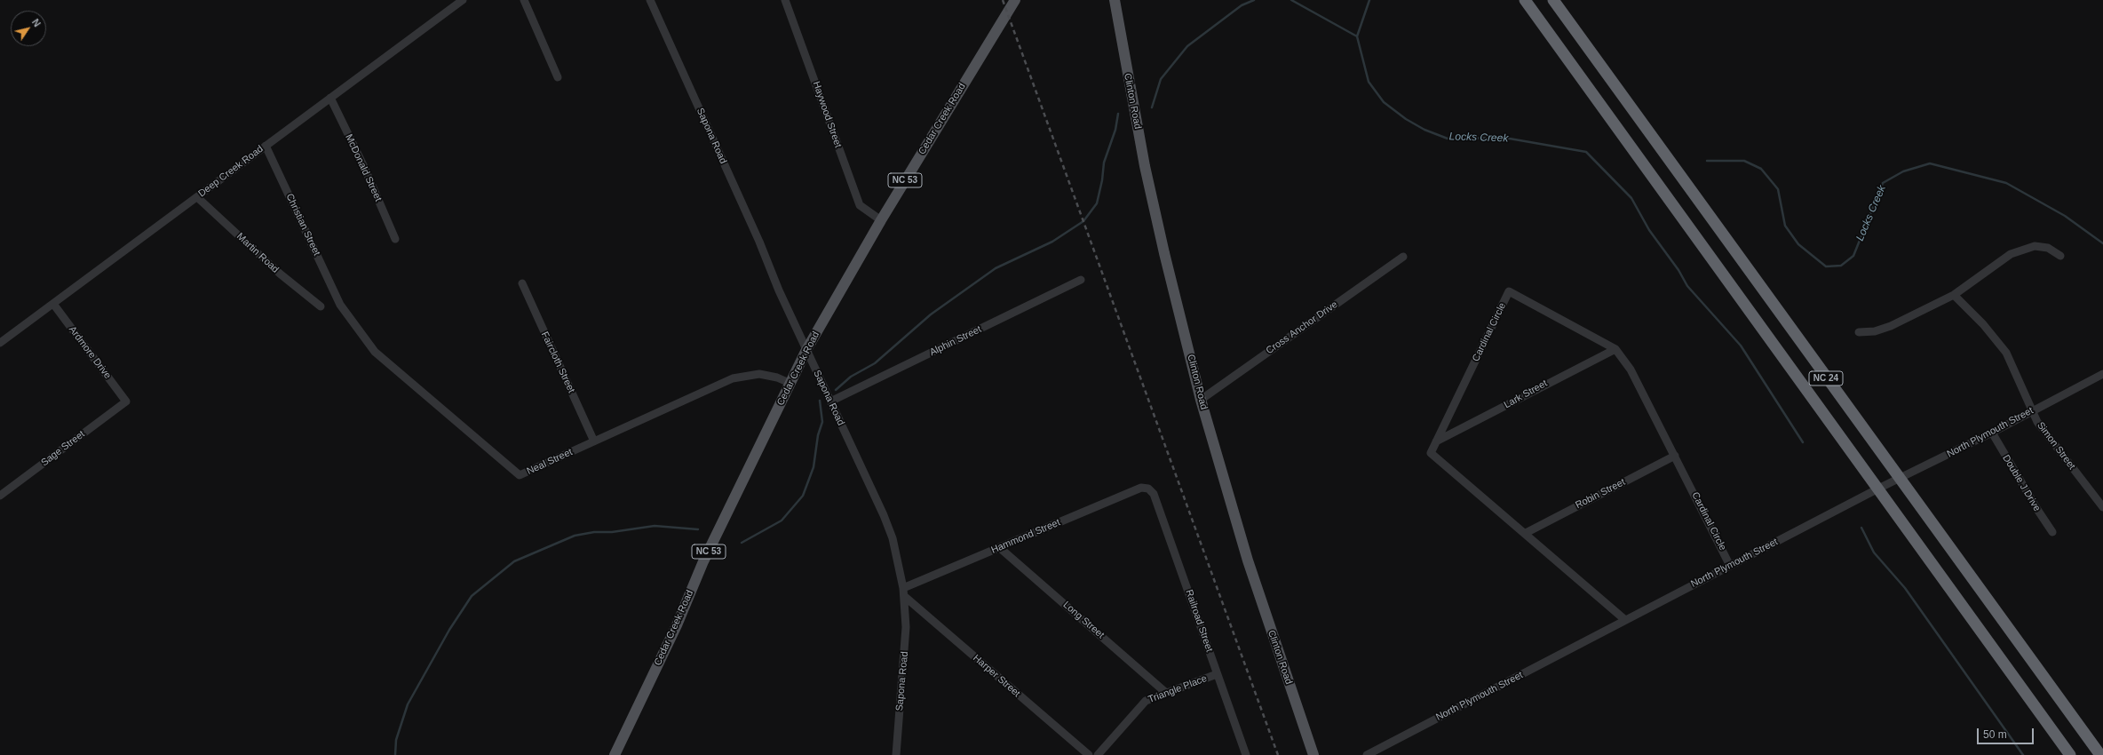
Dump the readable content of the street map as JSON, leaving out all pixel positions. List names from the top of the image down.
{
  "streets": {
    "highway": ["NC 24"],
    "main road": ["Clinton Road", "Cedar Creek Road", "NC 53"],
    "street": [
      "Haywood Street",
      "Sapona Road",
      "McDonald Street",
      "Deep Creek Road",
      "Christian Street",
      "Martin Road",
      "Cross Anchor Drive",
      "Cardinal Circle",
      "Alphin Street",
      "Ardmore Drive",
      "Faircloth Street",
      "Lark Street",
      "North Plymouth Street",
      "Simon Street",
      "Sage Street",
      "Neal Street",
      "Double J Drive",
      "Robin Street",
      "Hammond Street",
      "Long Street",
      "Railroad Street",
      "Harper Street",
      "Triangle Place"
    ]
  },
  "crossings": [
    ["Clinton Road", "Cross Anchor Drive"],
    ["Haywood Street", "Cedar Creek Road"],
    ["Cedar Creek Road", "Sapona Road"],
    ["Cedar Creek Road", "Neal Street"],
    ["Sapona Road", "Alphin Street"],
    ["Sapona Road", "Hammond Street"],
    ["Sapona Road", "Harper Street"],
    ["McDonald Street", "Deep Creek Road"],
    ["Deep Creek Road", "Christian Street"],
    ["Deep Creek Road", "Martin Road"],
    ["Deep Creek Road", "Ardmore Drive"],
    ["Christian Street", "Neal Street"],
    ["Cardinal Circle", "Lark Street"],
    ["Cardinal Circle", "North Plymouth Street"],
    ["Cardinal Circle", "Robin Street"],
    ["Ardmore Drive", "Sage Street"],
    ["Faircloth Street", "Neal Street"],
    ["NC 24", "North Plymouth Street"],
    ["North Plymouth Street", "Simon Street"],
    ["North Plymouth Street", "Double J Drive"],
    ["Hammond Street", "Long Street"],
    ["Hammond Street", "Railroad Street"],
    ["Long Street", "Triangle Place"],
    ["Railroad Street", "Triangle Place"]
  ],
  "water": ["Locks Creek"],
  "scale_bar": "50 m",
  "north": "top right"
}
